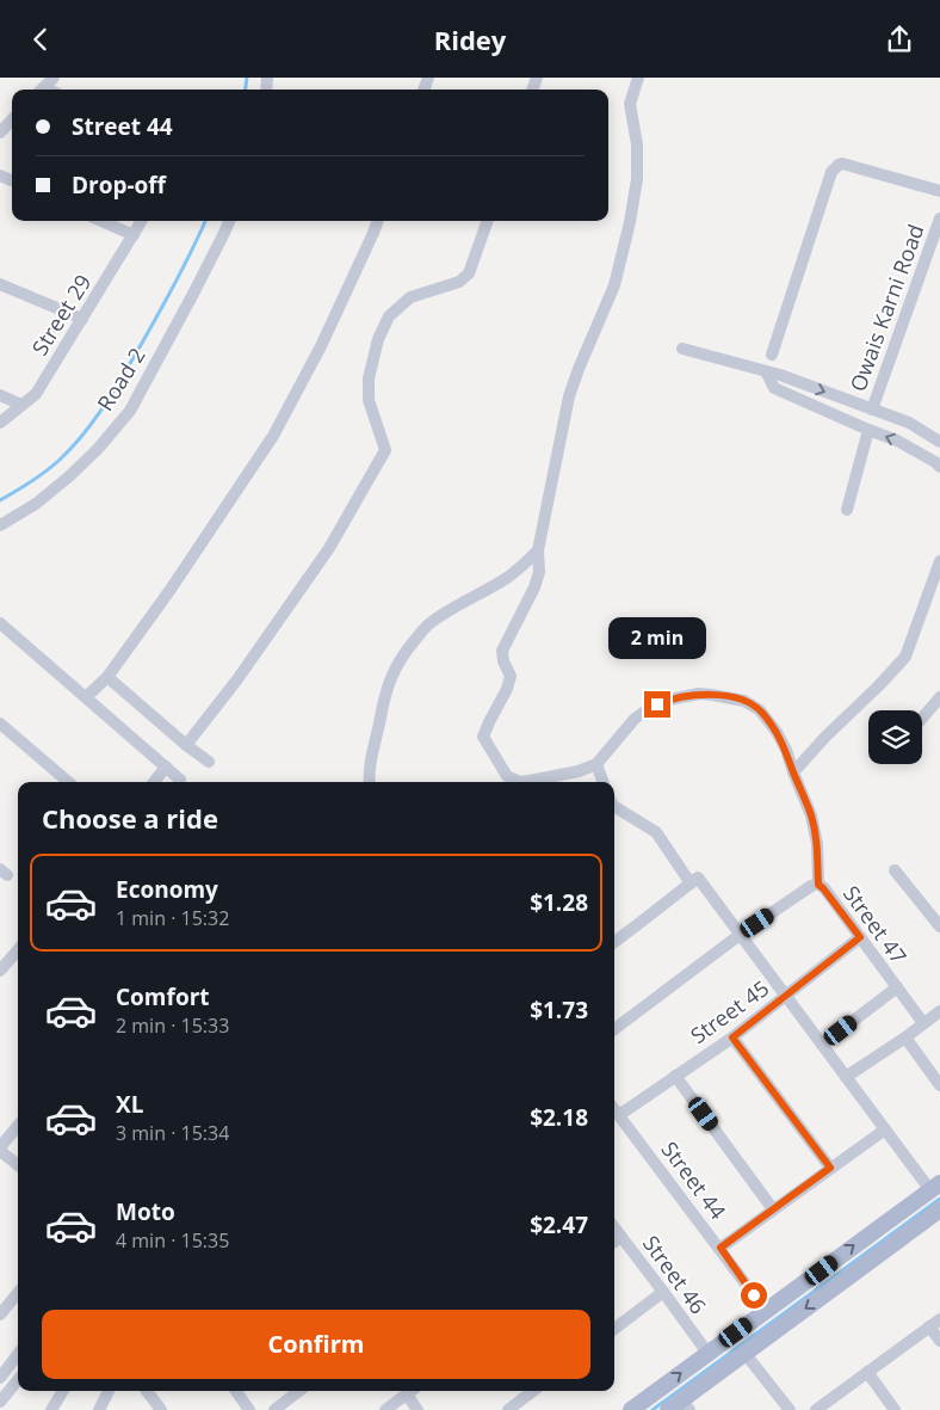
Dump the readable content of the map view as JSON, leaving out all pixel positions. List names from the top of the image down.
{
  "streets": {
    "street": [
      "Owais Karni Road",
      "Street 29",
      "Road 2",
      "Street 47",
      "Street 45",
      "Street 44",
      "Street 46"
    ]
  },
  "crossings": [
    ["Street 47", "Street 45"],
    ["Street 45", "Street 44"]
  ],
  "page": {
    "header": "Ridey",
    "banner": ["Street 44", "Drop-off"],
    "bubble": "2 min",
    "heading": "Choose a ride",
    "list": [
      {
        "name": "Economy",
        "note": "1 min · 15:32",
        "value": "$1.28"
      },
      {
        "name": "Comfort",
        "note": "2 min · 15:33",
        "value": "$1.73"
      },
      {
        "name": "XL",
        "note": "3 min · 15:34",
        "value": "$2.18"
      },
      {
        "name": "Moto",
        "note": "4 min · 15:35",
        "value": "$2.47"
      }
    ],
    "buttons": "Confirm"
  }
}
